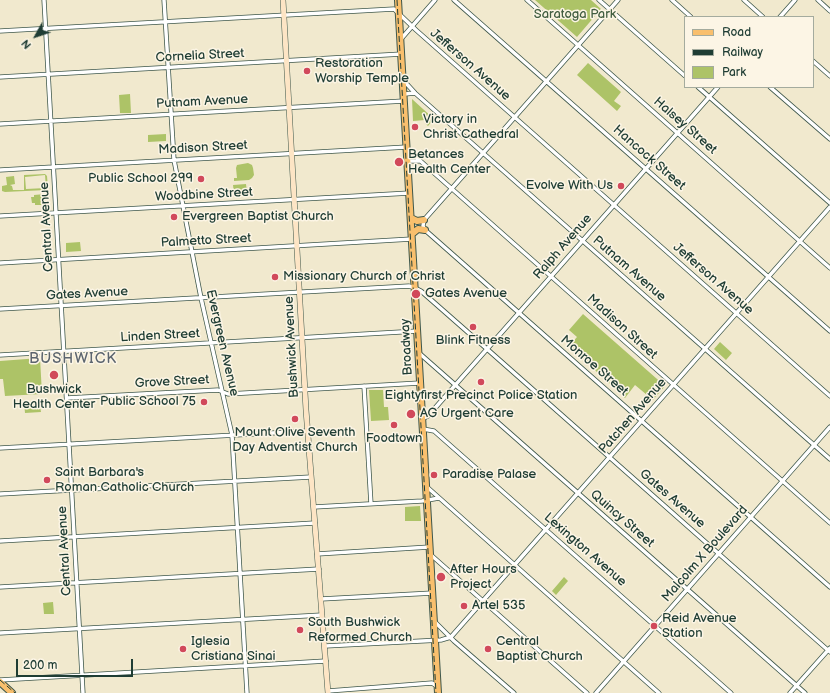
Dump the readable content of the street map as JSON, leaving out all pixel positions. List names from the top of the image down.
{
  "streets": {
    "main road": ["Bushwick Avenue", "Broadway"],
    "street": [
      "Cornelia Street",
      "Jefferson Avenue",
      "Putnam Avenue",
      "Halsey Street",
      "Madison Street",
      "Hancock Street",
      "Woodbine Street",
      "Central Avenue",
      "Palmetto Street",
      "Ralph Avenue",
      "Gates Avenue",
      "Linden Street",
      "Evergreen Avenue",
      "Monroe Street",
      "Grove Street",
      "Patchen Avenue",
      "Quincy Street",
      "Lexington Avenue",
      "Malcolm X Boulevard"
    ]
  },
  "crossings": [
    ["Cornelia Street", "Central Avenue"],
    ["Cornelia Street", "Evergreen Avenue"],
    ["Cornelia Street", "Bushwick Avenue"],
    ["Cornelia Street", "Broadway"],
    ["Jefferson Avenue", "Ralph Avenue"],
    ["Jefferson Avenue", "Broadway"],
    ["Jefferson Avenue", "Patchen Avenue"],
    ["Putnam Avenue", "Central Avenue"],
    ["Putnam Avenue", "Ralph Avenue"],
    ["Putnam Avenue", "Evergreen Avenue"],
    ["Putnam Avenue", "Bushwick Avenue"],
    ["Putnam Avenue", "Broadway"],
    ["Putnam Avenue", "Patchen Avenue"],
    ["Putnam Avenue", "Malcolm X Boulevard"],
    ["Halsey Street", "Ralph Avenue"],
    ["Halsey Street", "Patchen Avenue"],
    ["Madison Street", "Central Avenue"],
    ["Madison Street", "Ralph Avenue"],
    ["Madison Street", "Evergreen Avenue"],
    ["Madison Street", "Bushwick Avenue"],
    ["Madison Street", "Broadway"],
    ["Madison Street", "Patchen Avenue"],
    ["Madison Street", "Malcolm X Boulevard"],
    ["Hancock Street", "Ralph Avenue"],
    ["Hancock Street", "Patchen Avenue"],
    ["Woodbine Street", "Central Avenue"],
    ["Woodbine Street", "Evergreen Avenue"],
    ["Woodbine Street", "Bushwick Avenue"],
    ["Woodbine Street", "Broadway"],
    ["Central Avenue", "Palmetto Street"],
    ["Central Avenue", "Gates Avenue"],
    ["Central Avenue", "Linden Street"],
    ["Central Avenue", "Grove Street"],
    ["Palmetto Street", "Evergreen Avenue"],
    ["Palmetto Street", "Bushwick Avenue"],
    ["Palmetto Street", "Broadway"],
    ["Ralph Avenue", "Gates Avenue"],
    ["Ralph Avenue", "Broadway"],
    ["Ralph Avenue", "Monroe Street"],
    ["Ralph Avenue", "Quincy Street"],
    ["Gates Avenue", "Evergreen Avenue"],
    ["Gates Avenue", "Bushwick Avenue"],
    ["Gates Avenue", "Broadway"],
    ["Gates Avenue", "Patchen Avenue"],
    ["Gates Avenue", "Malcolm X Boulevard"],
    ["Linden Street", "Evergreen Avenue"],
    ["Linden Street", "Bushwick Avenue"],
    ["Linden Street", "Broadway"],
    ["Evergreen Avenue", "Grove Street"],
    ["Bushwick Avenue", "Grove Street"],
    ["Broadway", "Grove Street"],
    ["Broadway", "Quincy Street"],
    ["Broadway", "Lexington Avenue"],
    ["Monroe Street", "Patchen Avenue"],
    ["Monroe Street", "Malcolm X Boulevard"],
    ["Patchen Avenue", "Quincy Street"],
    ["Patchen Avenue", "Lexington Avenue"],
    ["Quincy Street", "Malcolm X Boulevard"],
    ["Lexington Avenue", "Malcolm X Boulevard"]
  ],
  "districts": ["BUSHWICK"],
  "parks": ["Saratoga Park"],
  "places": [
    "Restoration Worship Temple",
    "Victory in Christ Cathedral",
    "Betances Health Center",
    "Public School 299",
    "Evolve With Us",
    "Evergreen Baptist Church",
    "Missionary Church of Christ",
    "Gates Avenue",
    "Blink Fitness",
    "Bushwick Health Center",
    "Eightyfirst Precinct Police Station",
    "Public School 75",
    "AG Urgent Care",
    "Mount Olive Seventh Day Adventist Church",
    "Foodtown",
    "Paradise Palase",
    "Saint Barbara's Roman Catholic Church",
    "After Hours Project",
    "Artel 535",
    "Reid Avenue Station",
    "South Bushwick Reformed Church",
    "Iglesia Cristiana Sinai",
    "Central Baptist Church"
  ],
  "legend": ["Road", "Railway", "Park"],
  "scale_bar": "200 m",
  "north": "bottom left"
}
